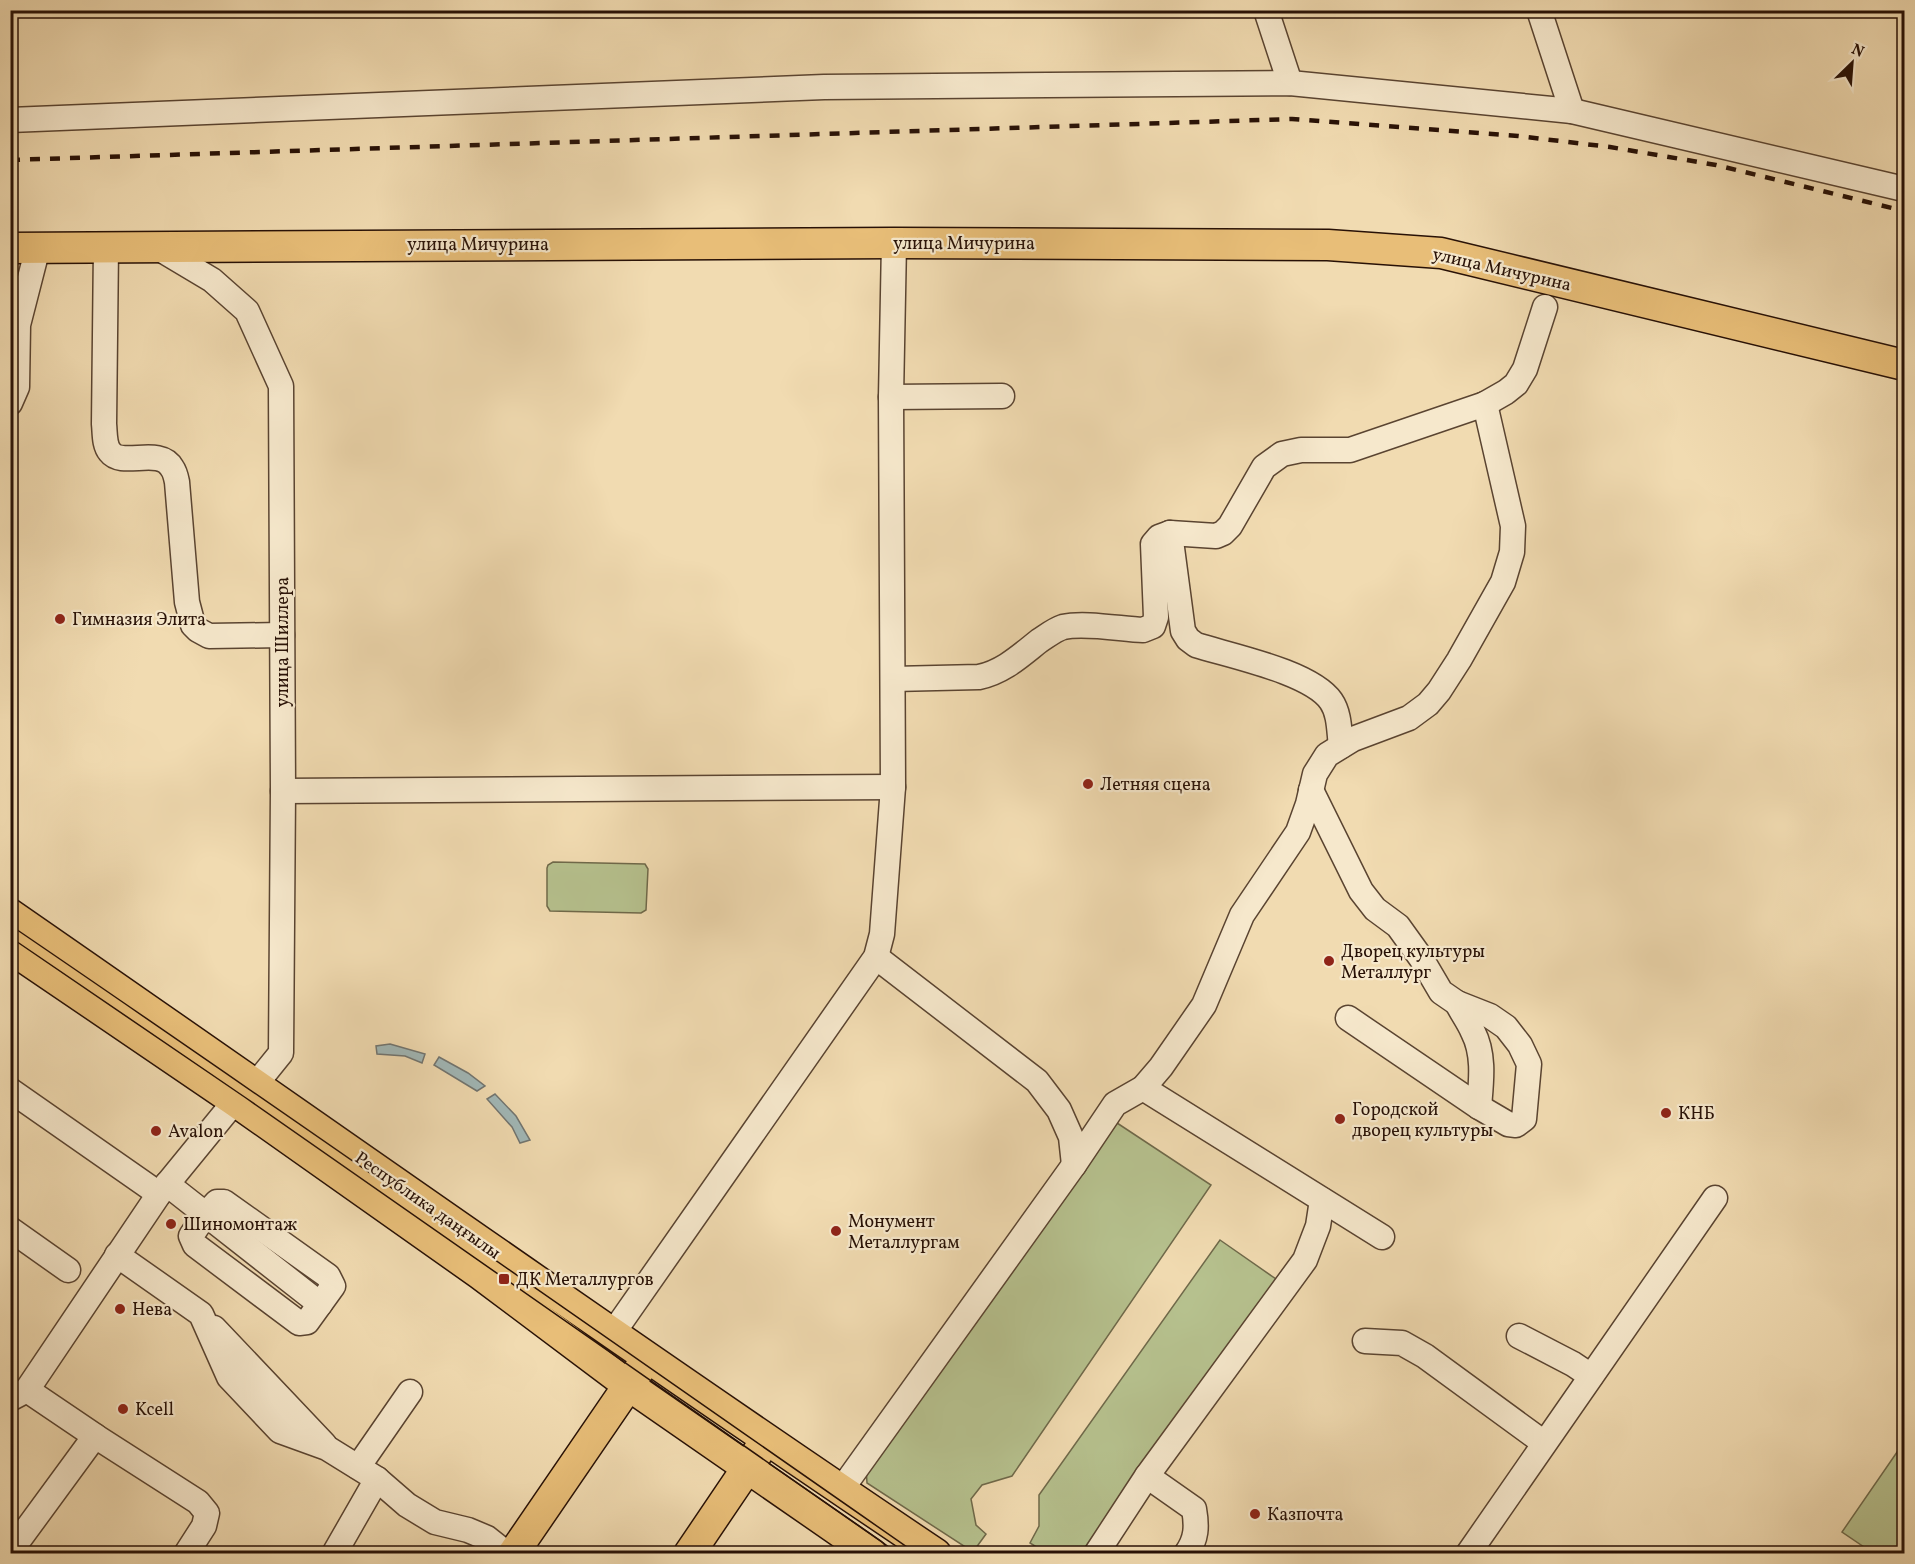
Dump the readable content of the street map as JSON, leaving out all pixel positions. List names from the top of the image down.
{
  "streets": {
    "main road": ["улица Мичурина", "Республика даңғылы"],
    "street": ["улица Шиллера"]
  },
  "crossings": [
    ["улица Мичурина", "улица Шиллера"],
    ["улица Шиллера", "Республика даңғылы"]
  ],
  "places": {
    "other": [
      "Гимназия Элита",
      "Летняя сцена",
      "Дворец культуры Металлург",
      "КНБ",
      "Городской дворец культуры",
      "Avalon",
      "Шиномонтаж",
      "Монумент Металлургам",
      "Нева",
      "Kcell",
      "Казпочта"
    ],
    "transit": ["ДК Металлургов"]
  },
  "north": "top right"
}
